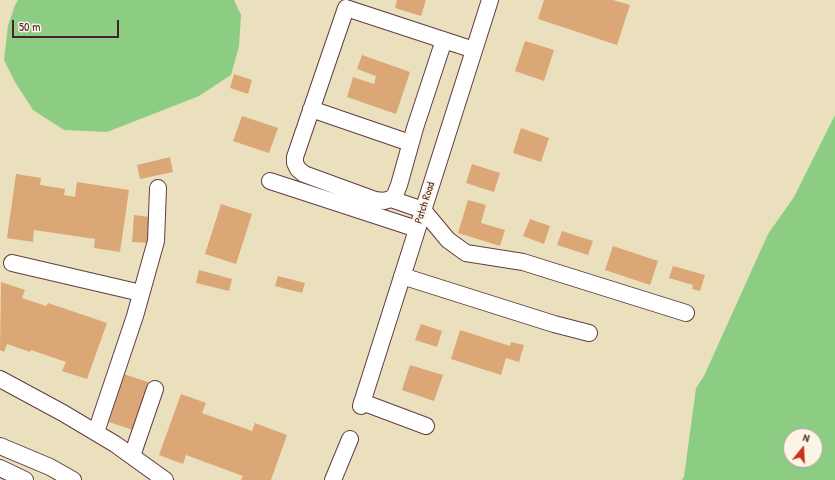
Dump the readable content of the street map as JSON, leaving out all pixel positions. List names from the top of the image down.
{
  "streets": {
    "street": ["Patch Road"]
  },
  "scale_bar": "50 m",
  "north": "top"
}
